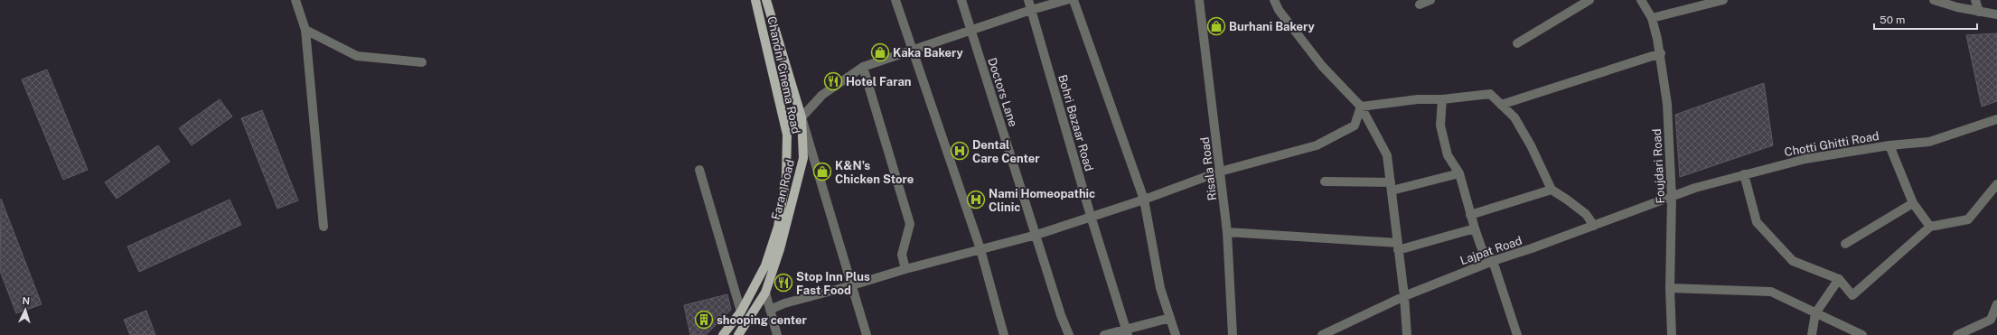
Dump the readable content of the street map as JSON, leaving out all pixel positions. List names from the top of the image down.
{
  "streets": {
    "main road": ["Chandni Cinema Road", "Faran Road"],
    "street": [
      "Doctors Lane",
      "Bohri Bazaar Road",
      "Chotti Ghitti Road",
      "Foujdari Road",
      "Risala Road",
      "Lajpat Road"
    ]
  },
  "crossings": [
    ["Chotti Ghitti Road", "Foujdari Road"],
    ["Chotti Ghitti Road", "Lajpat Road"],
    ["Foujdari Road", "Lajpat Road"]
  ],
  "places": {
    "shop": ["Burhani Bakery", "Kaka Bakery", "K&N's Chicken Store"],
    "restaurant": ["Hotel Faran", "Stop Inn Plus Fast Food"],
    "hospital": ["Dental Care Center", "Nami Homeopathic Clinic"],
    "building": ["shooping center"]
  },
  "scale_bar": "50 m",
  "north": "top"
}
